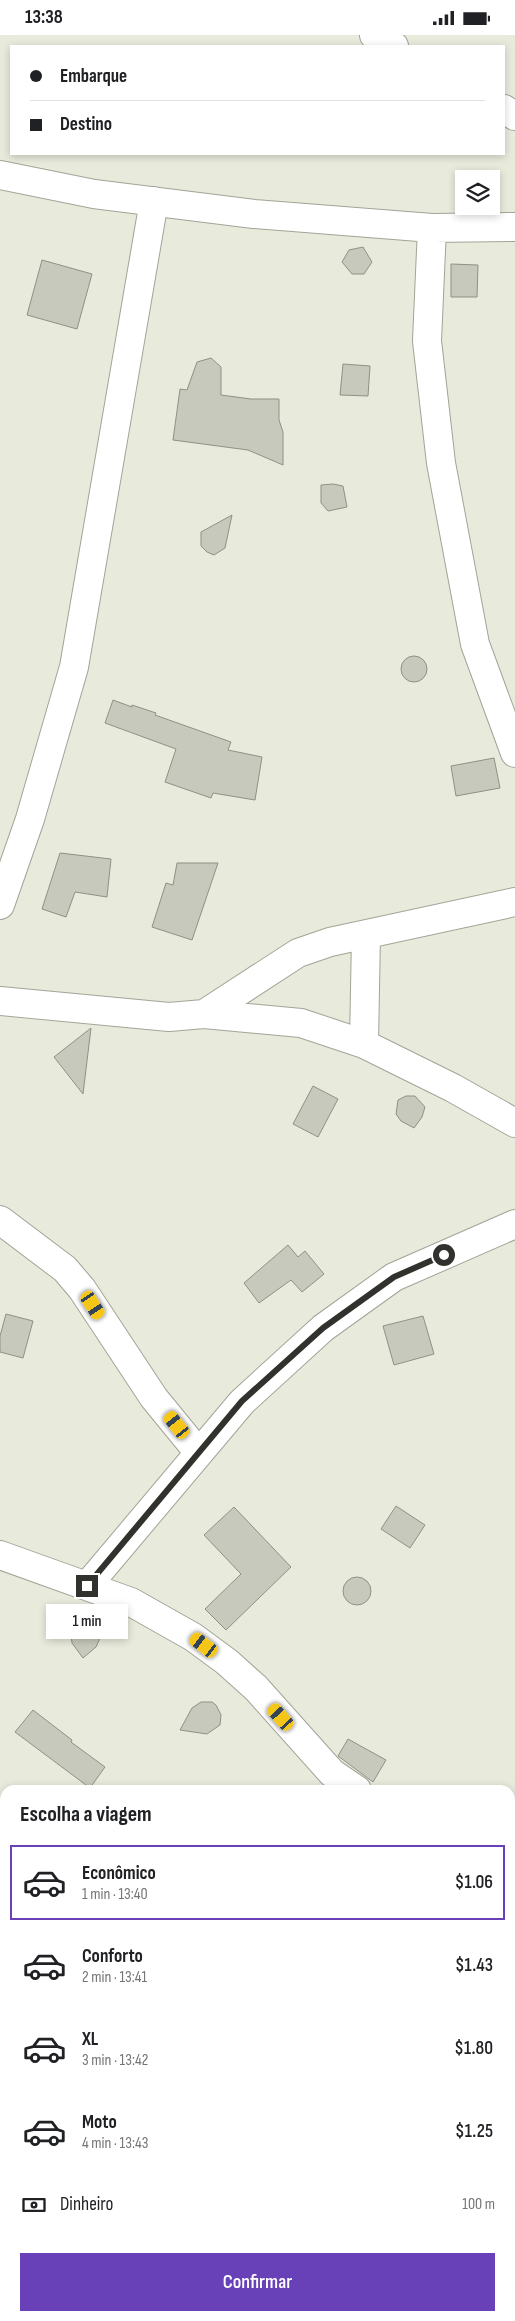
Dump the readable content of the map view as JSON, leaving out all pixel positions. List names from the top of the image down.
{
  "page": {
    "status": "13:38",
    "banner": ["Embarque", "Destino"],
    "bubble": "1 min",
    "heading": "Escolha a viagem",
    "list": [
      {
        "name": "Econômico",
        "note": "1 min · 13:40",
        "value": "$1.06"
      },
      {
        "name": "Conforto",
        "note": "2 min · 13:41",
        "value": "$1.43"
      },
      {
        "name": "XL",
        "note": "3 min · 13:42",
        "value": "$1.80"
      },
      {
        "name": "Moto",
        "note": "4 min · 13:43",
        "value": "$1.25"
      }
    ],
    "pay": ["Dinheiro", "100 m"],
    "buttons": "Confirmar"
  }
}
